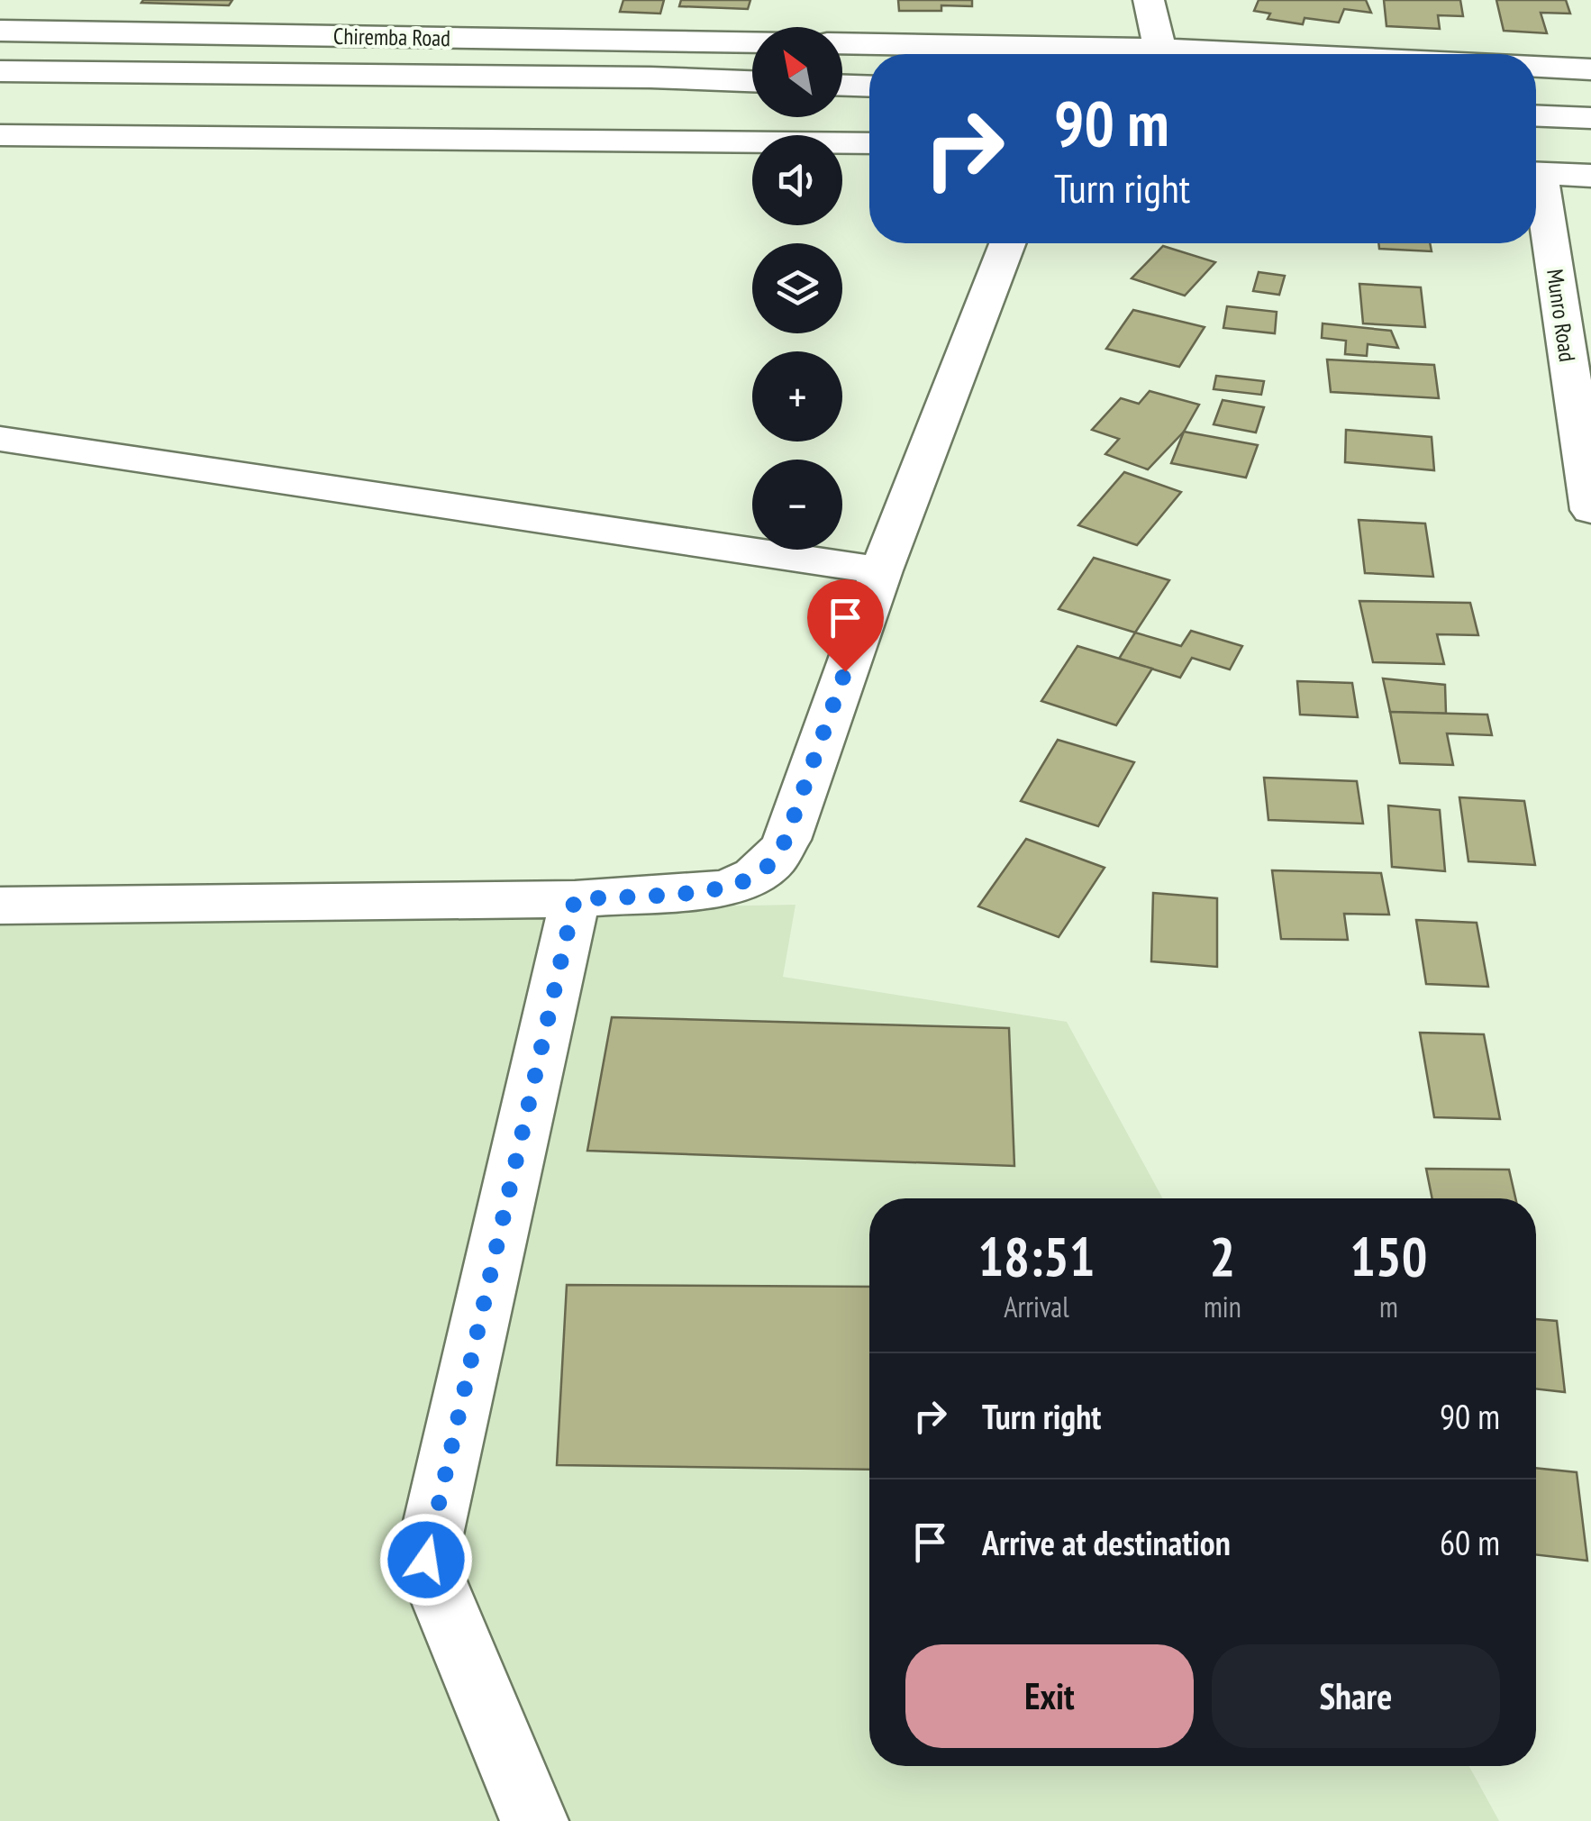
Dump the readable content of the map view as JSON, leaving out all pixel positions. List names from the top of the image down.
{
  "streets": {
    "street": ["Chiremba Road", "Munro Road"]
  },
  "north": "top left",
  "page": {
    "map_buttons": ["+", "−"],
    "turn": ["90 m", "Turn right"],
    "eta": [
      "18:51",
      "Arrival",
      "2",
      "min",
      "150",
      "m"
    ],
    "list": [
      {
        "name": "Turn right",
        "value": "90 m"
      },
      {
        "name": "Arrive at destination",
        "value": "60 m"
      }
    ],
    "buttons": ["Exit", "Share"]
  }
}
